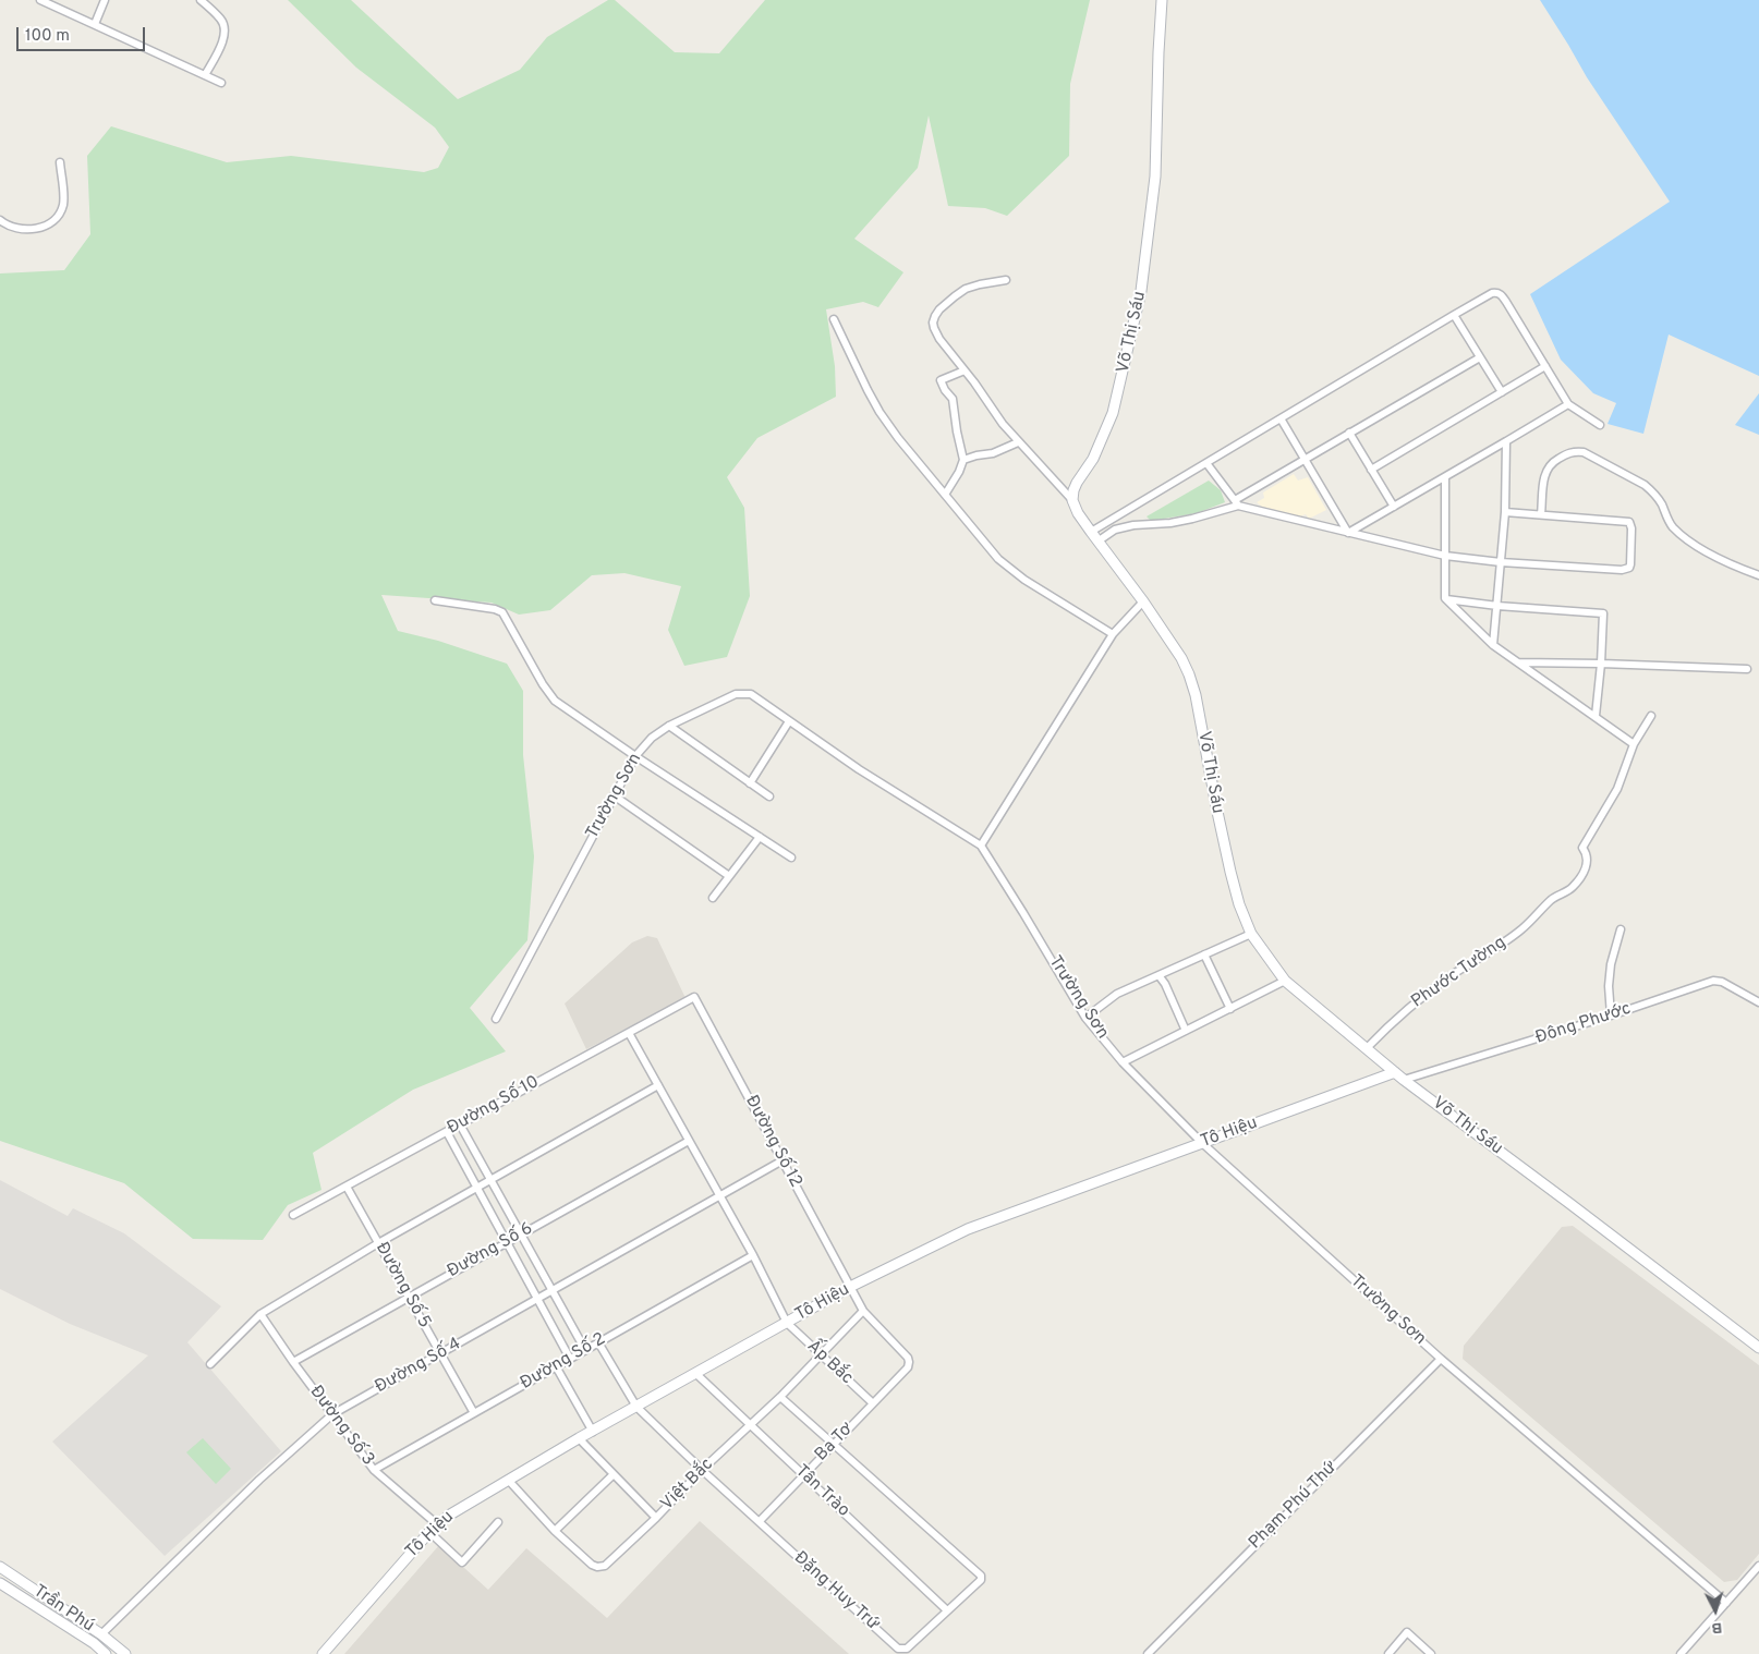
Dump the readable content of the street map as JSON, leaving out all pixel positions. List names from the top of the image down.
{
  "streets": {
    "main road": ["Võ Thị Sáu", "Tô Hiệu", "Trần Phú"],
    "street": [
      "Trường Sơn",
      "Phước Tường",
      "Đông Phước",
      "Đường Số 10",
      "Đường Số 12",
      "Đường Số 6",
      "Đường Số 5",
      "Đường Số 2",
      "Ấp Bắc",
      "Đường Số 4",
      "Đường Số 3",
      "Ba Tơ",
      "Việt Bắc",
      "Tân Trào",
      "Phạm Phú Thứ",
      "Đặng Huy Trứ"
    ]
  },
  "crossings": [
    ["Võ Thị Sáu", "Phước Tường"],
    ["Võ Thị Sáu", "Đông Phước"],
    ["Võ Thị Sáu", "Tô Hiệu"],
    ["Trường Sơn", "Tô Hiệu"],
    ["Trường Sơn", "Phạm Phú Thứ"],
    ["Đường Số 10", "Đường Số 12"],
    ["Đường Số 10", "Đường Số 5"],
    ["Đường Số 10", "Ấp Bắc"],
    ["Tô Hiệu", "Đường Số 12"],
    ["Tô Hiệu", "Ấp Bắc"],
    ["Tô Hiệu", "Đường Số 3"],
    ["Tô Hiệu", "Việt Bắc"],
    ["Tô Hiệu", "Tân Trào"],
    ["Tô Hiệu", "Đặng Huy Trứ"],
    ["Đường Số 12", "Đường Số 4"],
    ["Đường Số 12", "Ba Tơ"],
    ["Đường Số 12", "Việt Bắc"],
    ["Đường Số 6", "Đường Số 5"],
    ["Đường Số 6", "Ấp Bắc"],
    ["Đường Số 6", "Đường Số 3"],
    ["Đường Số 5", "Đường Số 2"],
    ["Đường Số 5", "Đường Số 4"],
    ["Đường Số 2", "Ấp Bắc"],
    ["Đường Số 2", "Đường Số 3"],
    ["Đường Số 2", "Đặng Huy Trứ"],
    ["Ấp Bắc", "Đường Số 4"],
    ["Ấp Bắc", "Ba Tơ"],
    ["Ấp Bắc", "Việt Bắc"],
    ["Đường Số 4", "Đường Số 3"],
    ["Đường Số 4", "Trần Phú"],
    ["Ba Tơ", "Tân Trào"],
    ["Ba Tơ", "Đặng Huy Trứ"],
    ["Việt Bắc", "Tân Trào"],
    ["Việt Bắc", "Đặng Huy Trứ"],
    ["Tân Trào", "Đặng Huy Trứ"]
  ],
  "scale_bar": "100 m",
  "north": "bottom"
}
